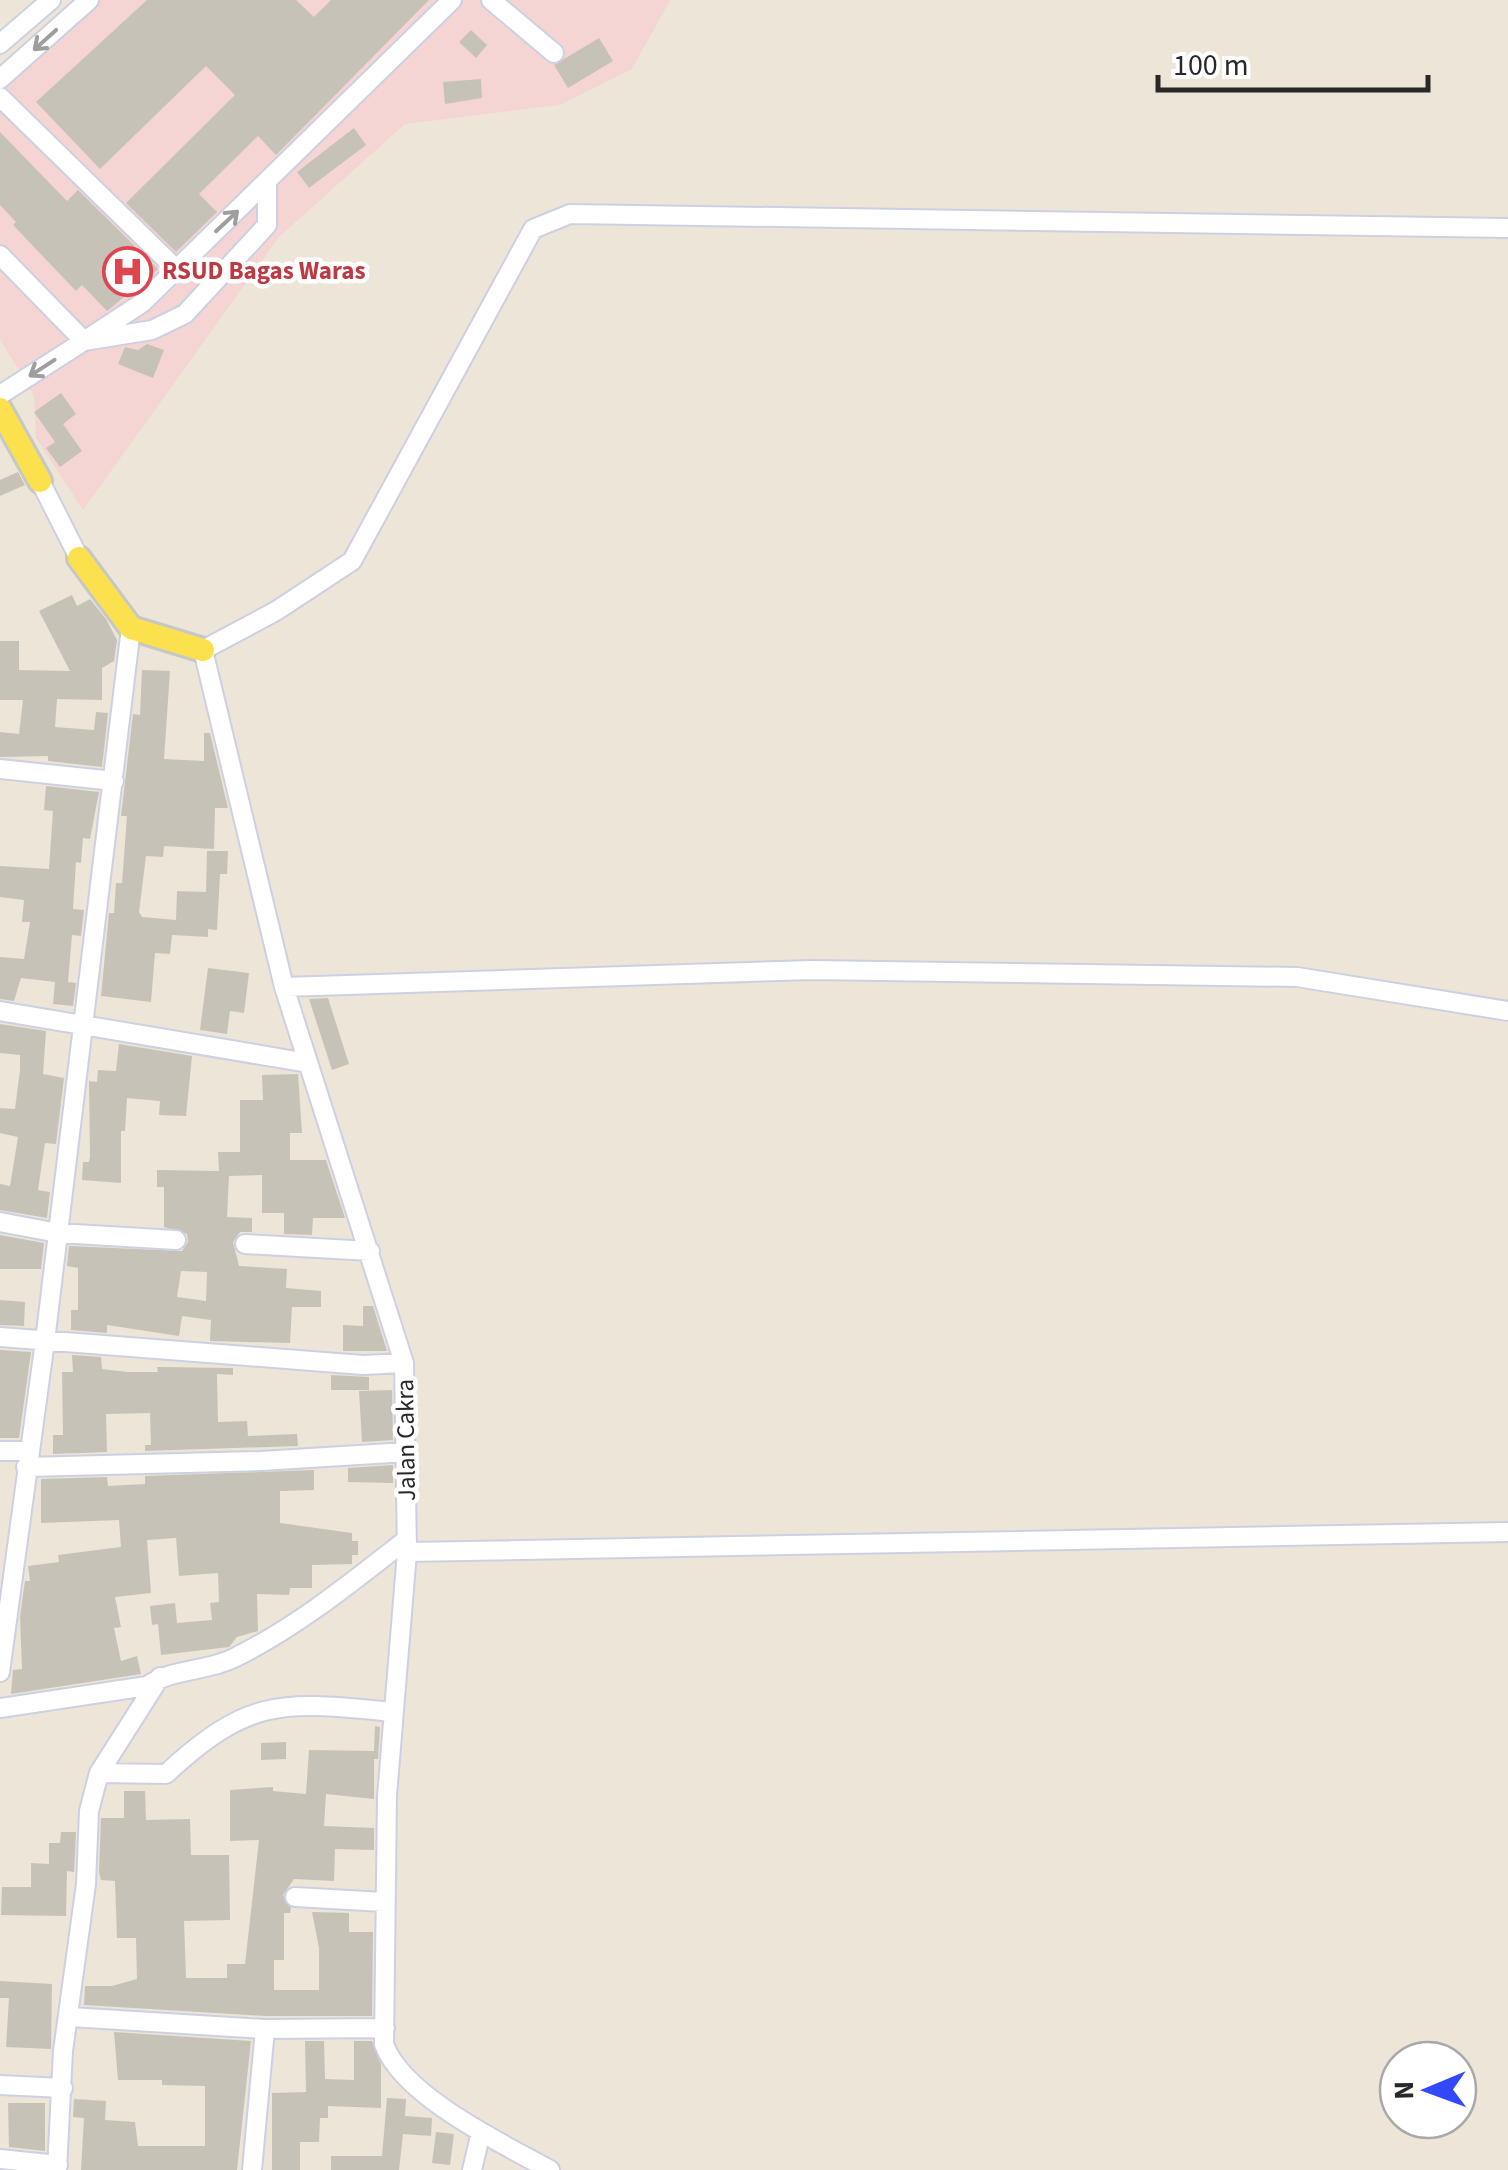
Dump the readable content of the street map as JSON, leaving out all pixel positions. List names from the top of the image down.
{
  "streets": {
    "street": ["Jalan Cakra"]
  },
  "places": {
    "hospital": ["RSUD Bagas Waras"]
  },
  "scale_bar": "100 m",
  "north": "left"
}
